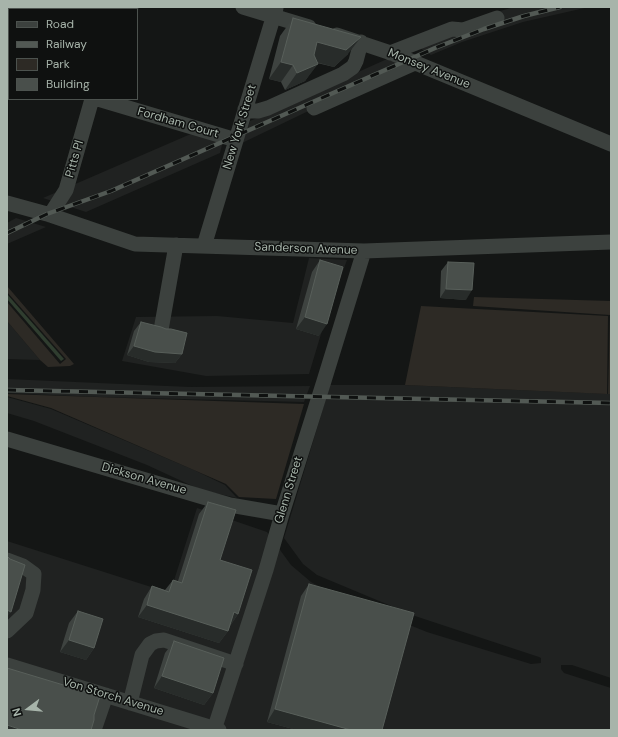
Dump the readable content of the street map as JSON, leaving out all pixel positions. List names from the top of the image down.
{
  "streets": {
    "street": [
      "Monsey Avenue",
      "Fordham Court",
      "New York Street",
      "Pitts Pl",
      "Sanderson Avenue",
      "Dickson Avenue",
      "Glenn Street",
      "Von Storch Avenue"
    ]
  },
  "crossings": [
    ["Monsey Avenue", "New York Street"],
    ["Fordham Court", "New York Street"],
    ["New York Street", "Sanderson Avenue"],
    ["Pitts Pl", "Sanderson Avenue"],
    ["Sanderson Avenue", "Glenn Street"],
    ["Dickson Avenue", "Glenn Street"],
    ["Glenn Street", "Von Storch Avenue"]
  ],
  "legend": [
    "Road",
    "Railway",
    "Park",
    "Building"
  ],
  "north": "left"
}
